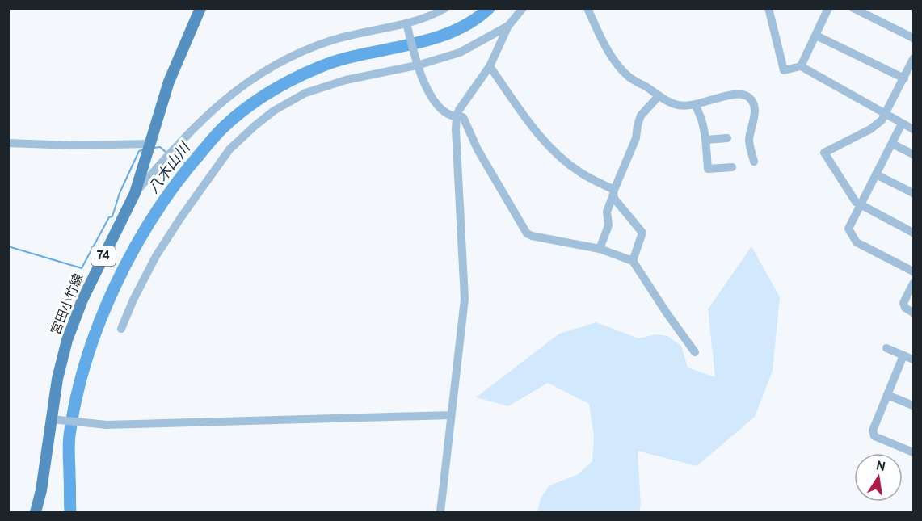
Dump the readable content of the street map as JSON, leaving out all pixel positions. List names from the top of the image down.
{
  "streets": {
    "main road": ["74", "宮田小竹線"]
  },
  "water": ["八木山川"],
  "north": "top"
}
